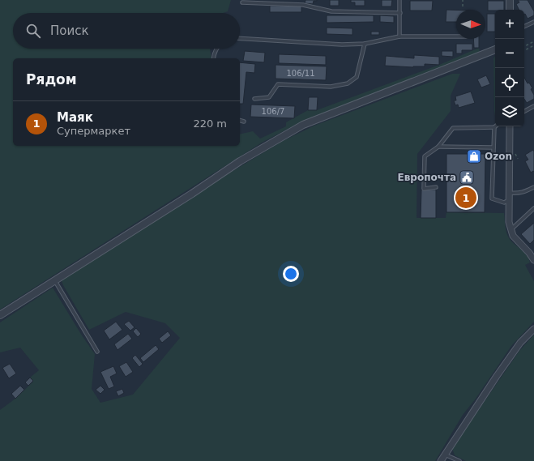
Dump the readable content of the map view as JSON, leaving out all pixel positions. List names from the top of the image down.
{
  "places": {
    "shop": ["Ozon"],
    "public building": ["Европочта"]
  },
  "house_numbers": ["106/11", "106/7"],
  "north": "right",
  "page": {
    "map_buttons": ["+", "−"],
    "search": "Поиск",
    "heading": "Рядом",
    "list": [
      {
        "mark": "1",
        "name": "Маяк",
        "note": "Супермаркет",
        "value": "220 m"
      }
    ],
    "pins": "1"
  }
}
